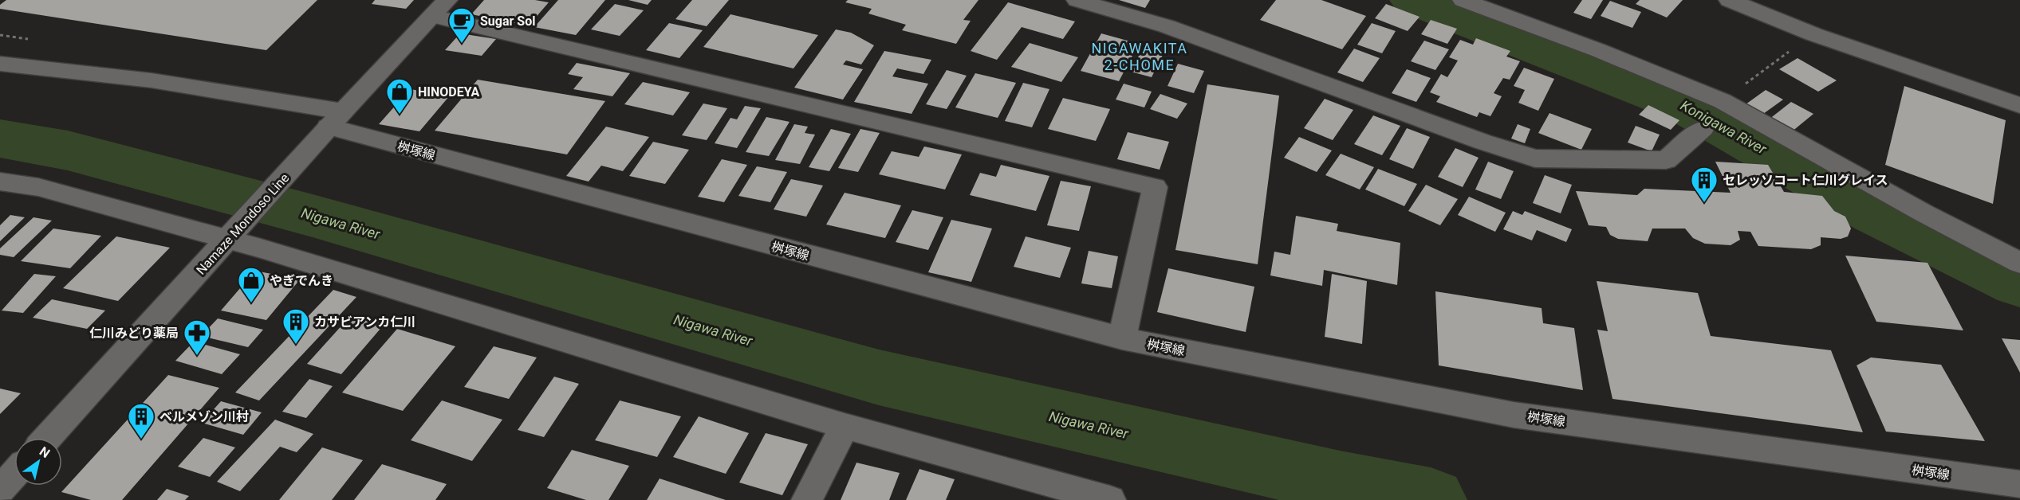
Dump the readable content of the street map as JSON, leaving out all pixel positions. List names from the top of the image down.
{
  "streets": {
    "street": ["桝塚線", "Namaze Mondoso Line"]
  },
  "crossings": [
    ["桝塚線", "Namaze Mondoso Line"]
  ],
  "districts": ["NIGAWAKITA 2-CHOME"],
  "water": ["Konigawa River", "Nigawa River"],
  "places": {
    "cafe": ["Sugar Sol"],
    "shop": ["HINODEYA", "やぎでんき"],
    "building": ["セレッソコート仁川グレイス", "カサビアンカ仁川", "ベルメゾン川村"],
    "pharmacy": ["仁川みどり薬局"]
  },
  "north": "top right"
}
